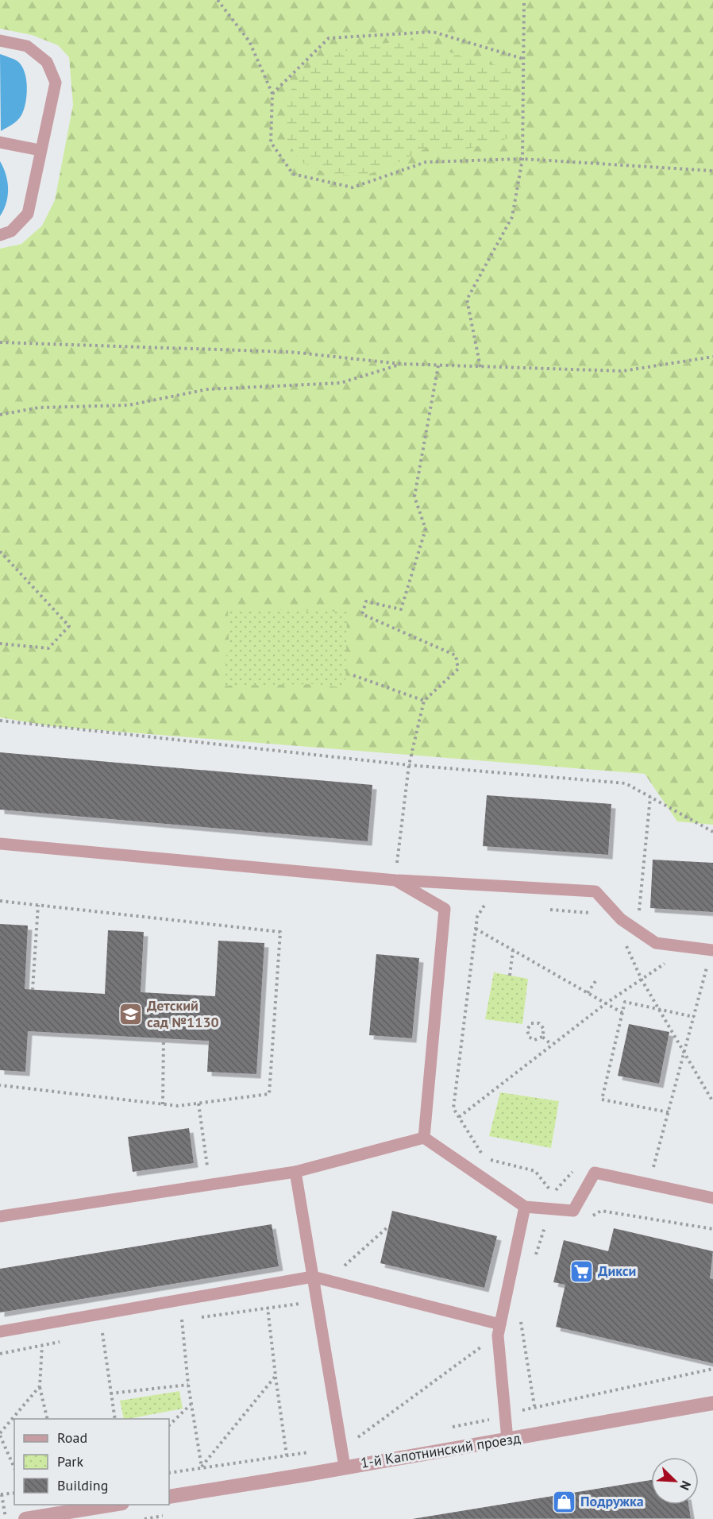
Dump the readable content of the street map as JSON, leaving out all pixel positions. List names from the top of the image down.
{
  "streets": {
    "street": ["1-й Капотнинский проезд"]
  },
  "places": {
    "school or university": ["Детский сад №1130"],
    "supermarket": ["Дикси"],
    "shop": ["Подружка"]
  },
  "legend": ["Road", "Park", "Building"],
  "north": "bottom right"
}
